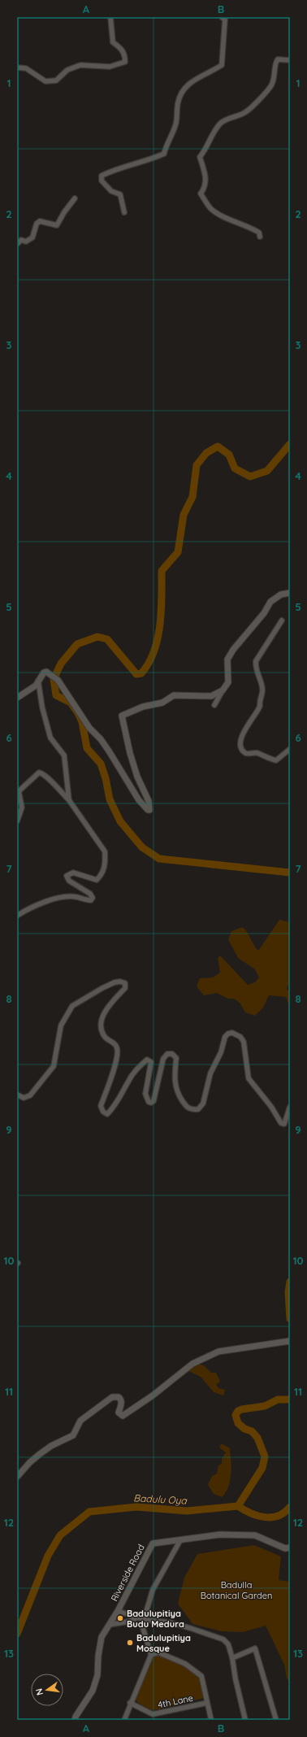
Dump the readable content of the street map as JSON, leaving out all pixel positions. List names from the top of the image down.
{
  "streets": {
    "street": ["Riverside Road", "4th Lane"]
  },
  "water": ["Badulu Oya"],
  "parks": ["Badulla Botanical Garden"],
  "places": ["Badulupitiya Budu Medura", "Badulupitiya Mosque"],
  "north": "left",
  "grid": {
    "columns": ["A", "B"],
    "rows": [
      "1",
      "2",
      "3",
      "4",
      "5",
      "6",
      "7",
      "8",
      "9",
      "10",
      "11",
      "12",
      "13"
    ]
  }
}
